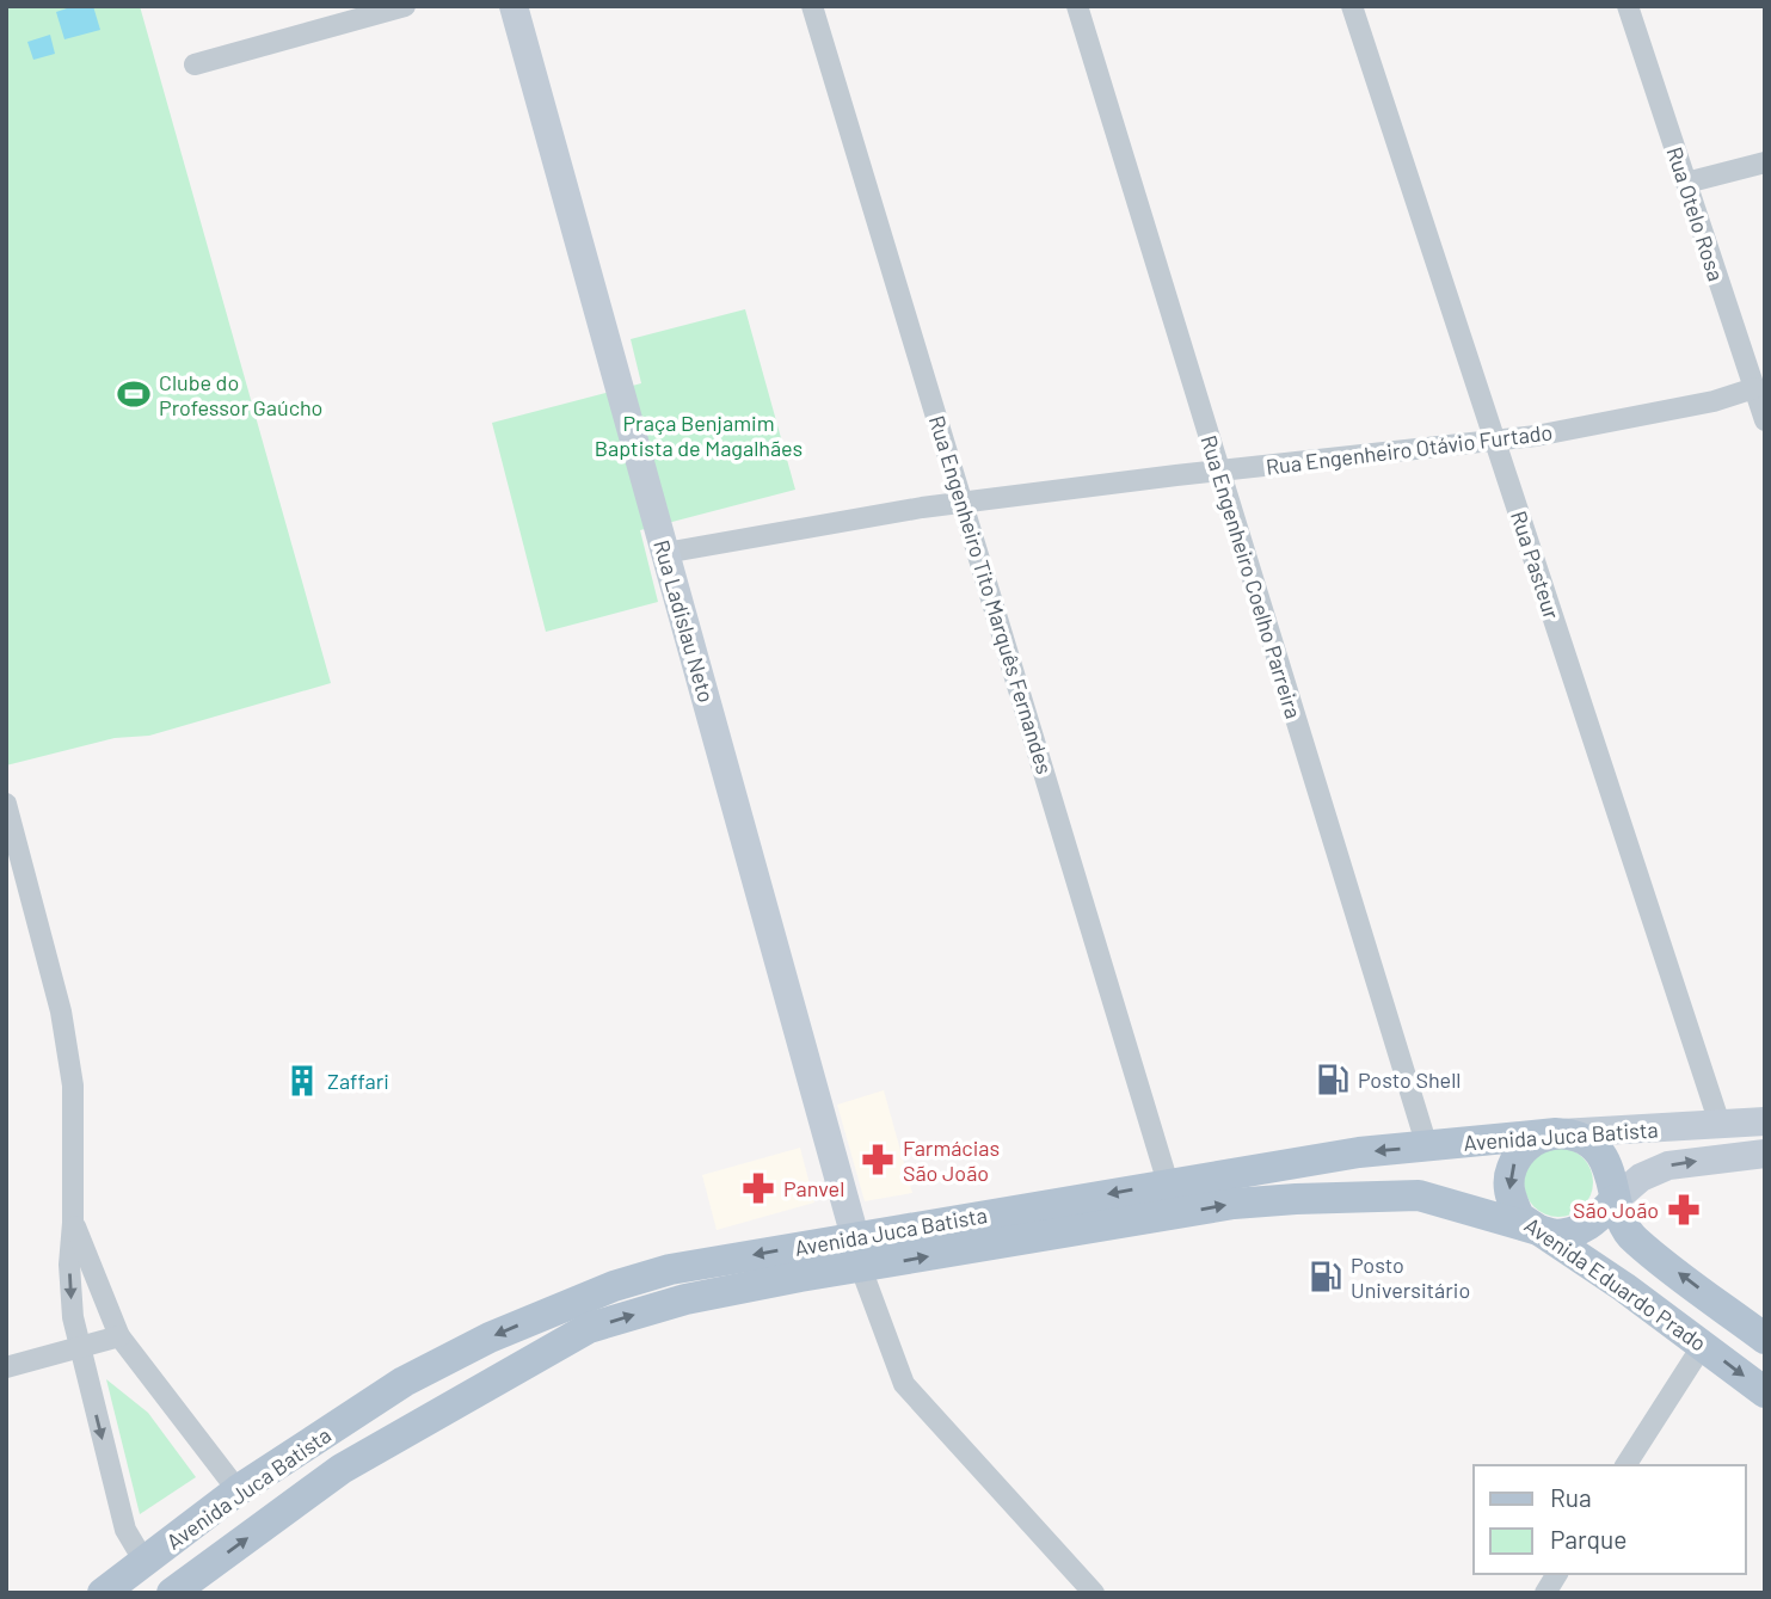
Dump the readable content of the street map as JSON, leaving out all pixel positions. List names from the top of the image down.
{
  "streets": {
    "main road": ["Avenida Juca Batista", "Avenida Eduardo Prado"],
    "street": [
      "Rua Otelo Rosa",
      "Rua Engenheiro Otávio Furtado",
      "Rua Pasteur",
      "Rua Engenheiro Coelho Parreira",
      "Rua Engenheiro Tito Marquês Fernandes",
      "Rua Ladislau Neto"
    ]
  },
  "crossings": [
    ["Rua Otelo Rosa", "Rua Engenheiro Otávio Furtado"],
    ["Rua Engenheiro Otávio Furtado", "Rua Pasteur"],
    ["Rua Engenheiro Otávio Furtado", "Rua Engenheiro Coelho Parreira"],
    ["Rua Engenheiro Otávio Furtado", "Rua Engenheiro Tito Marquês Fernandes"],
    ["Rua Engenheiro Otávio Furtado", "Rua Ladislau Neto"],
    ["Rua Pasteur", "Avenida Juca Batista"],
    ["Rua Engenheiro Coelho Parreira", "Avenida Juca Batista"],
    ["Rua Engenheiro Tito Marquês Fernandes", "Avenida Juca Batista"],
    ["Rua Ladislau Neto", "Avenida Juca Batista"],
    ["Avenida Juca Batista", "Avenida Eduardo Prado"]
  ],
  "parks": ["Praça Benjamim Baptista de Magalhães"],
  "places": {
    "sports": ["Clube do Professor Gaúcho"],
    "fuel station": ["Posto Shell", "Posto Universitário"],
    "building": ["Zaffari"],
    "pharmacy": ["Farmácias São João", "Panvel", "São João"]
  },
  "legend": ["Rua", "Parque"]
}
